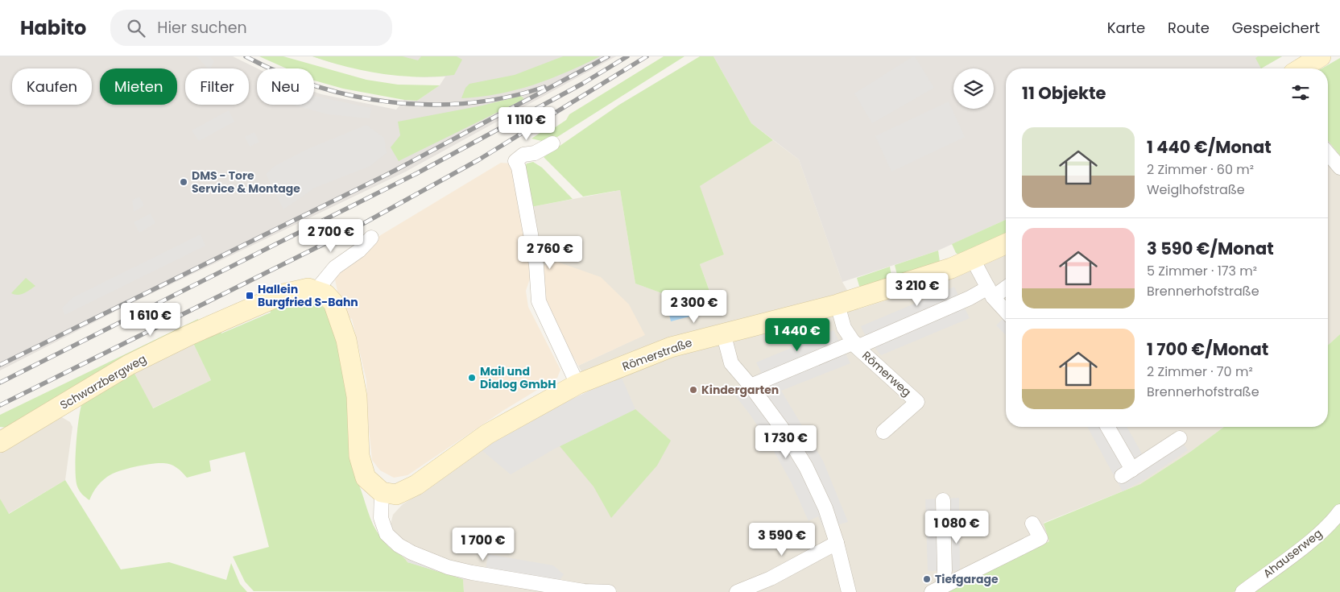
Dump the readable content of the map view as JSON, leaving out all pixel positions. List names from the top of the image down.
{
  "streets": {
    "street": [
      "Römerstraße",
      "Römerweg",
      "Schwarzbergweg",
      "Ahauserweg"
    ]
  },
  "crossings": [
    ["Römerstraße", "Römerweg"]
  ],
  "places": {
    "other": [
      "DMS - Tore Service & Montage",
      "Mail und Dialog GmbH",
      "Kindergarten",
      "Tiefgarage"
    ],
    "transit": ["Hallein Burgfried S-Bahn"]
  },
  "page": {
    "header": "Habito",
    "search": "Hier suchen",
    "nav": ["Karte", "Route", "Gespeichert"],
    "chip": [
      "Kaufen",
      "Mieten",
      "Filter",
      "Neu"
    ],
    "heading": "11 Objekte",
    "price": [
      "1 110 €",
      "2 700 €",
      "2 760 €",
      "3 210 €",
      "2 300 €",
      "1 610 €",
      "1 440 €",
      "1 730 €",
      "1 080 €",
      "3 590 €",
      "1 700 €"
    ],
    "list": [
      {
        "name": "1 440 €/Monat",
        "note": "2 Zimmer · 60 m² · Weiglhofstraße"
      },
      {
        "name": "3 590 €/Monat",
        "note": "5 Zimmer · 173 m² · Brennerhofstraße"
      },
      {
        "name": "1 700 €/Monat",
        "note": "2 Zimmer · 70 m² · Brennerhofstraße"
      }
    ]
  }
}
